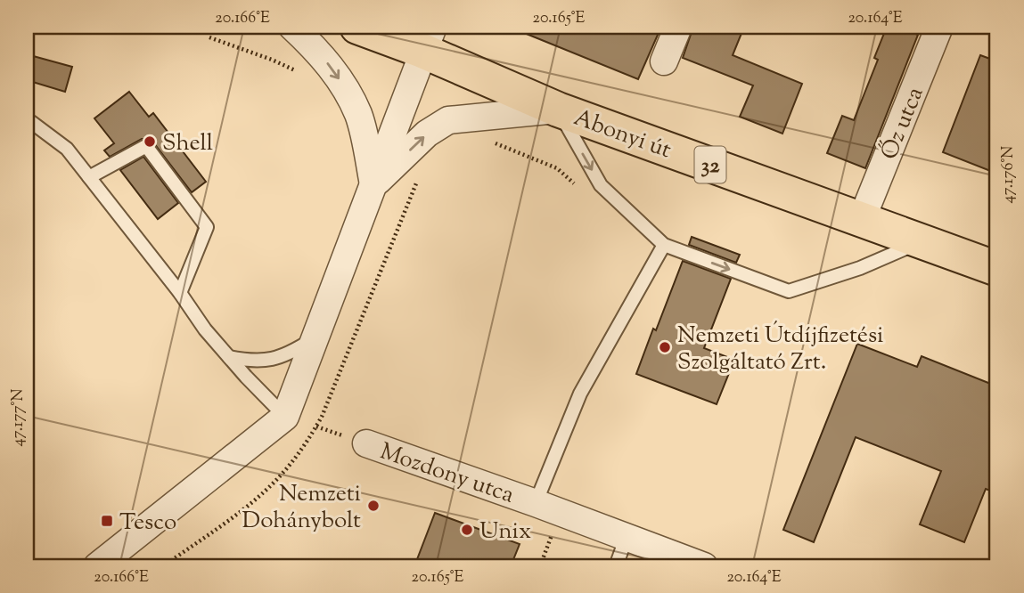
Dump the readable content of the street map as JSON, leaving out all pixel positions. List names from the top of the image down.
{
  "streets": {
    "main road": ["Abonyi út", "32"],
    "street": ["Őz utca", "Mozdony utca"]
  },
  "crossings": [
    ["Őz utca", "Abonyi út"]
  ],
  "places": {
    "other": [
      "Shell",
      "Nemzeti Útdíjfizetési Szolgáltató Zrt.",
      "Nemzeti Dohánybolt",
      "Unix"
    ],
    "transit": ["Tesco"]
  },
  "coordinates": [
    "20.166°E",
    "20.165°E",
    "20.164°E",
    "47.176°N",
    "47.177°N"
  ]
}
